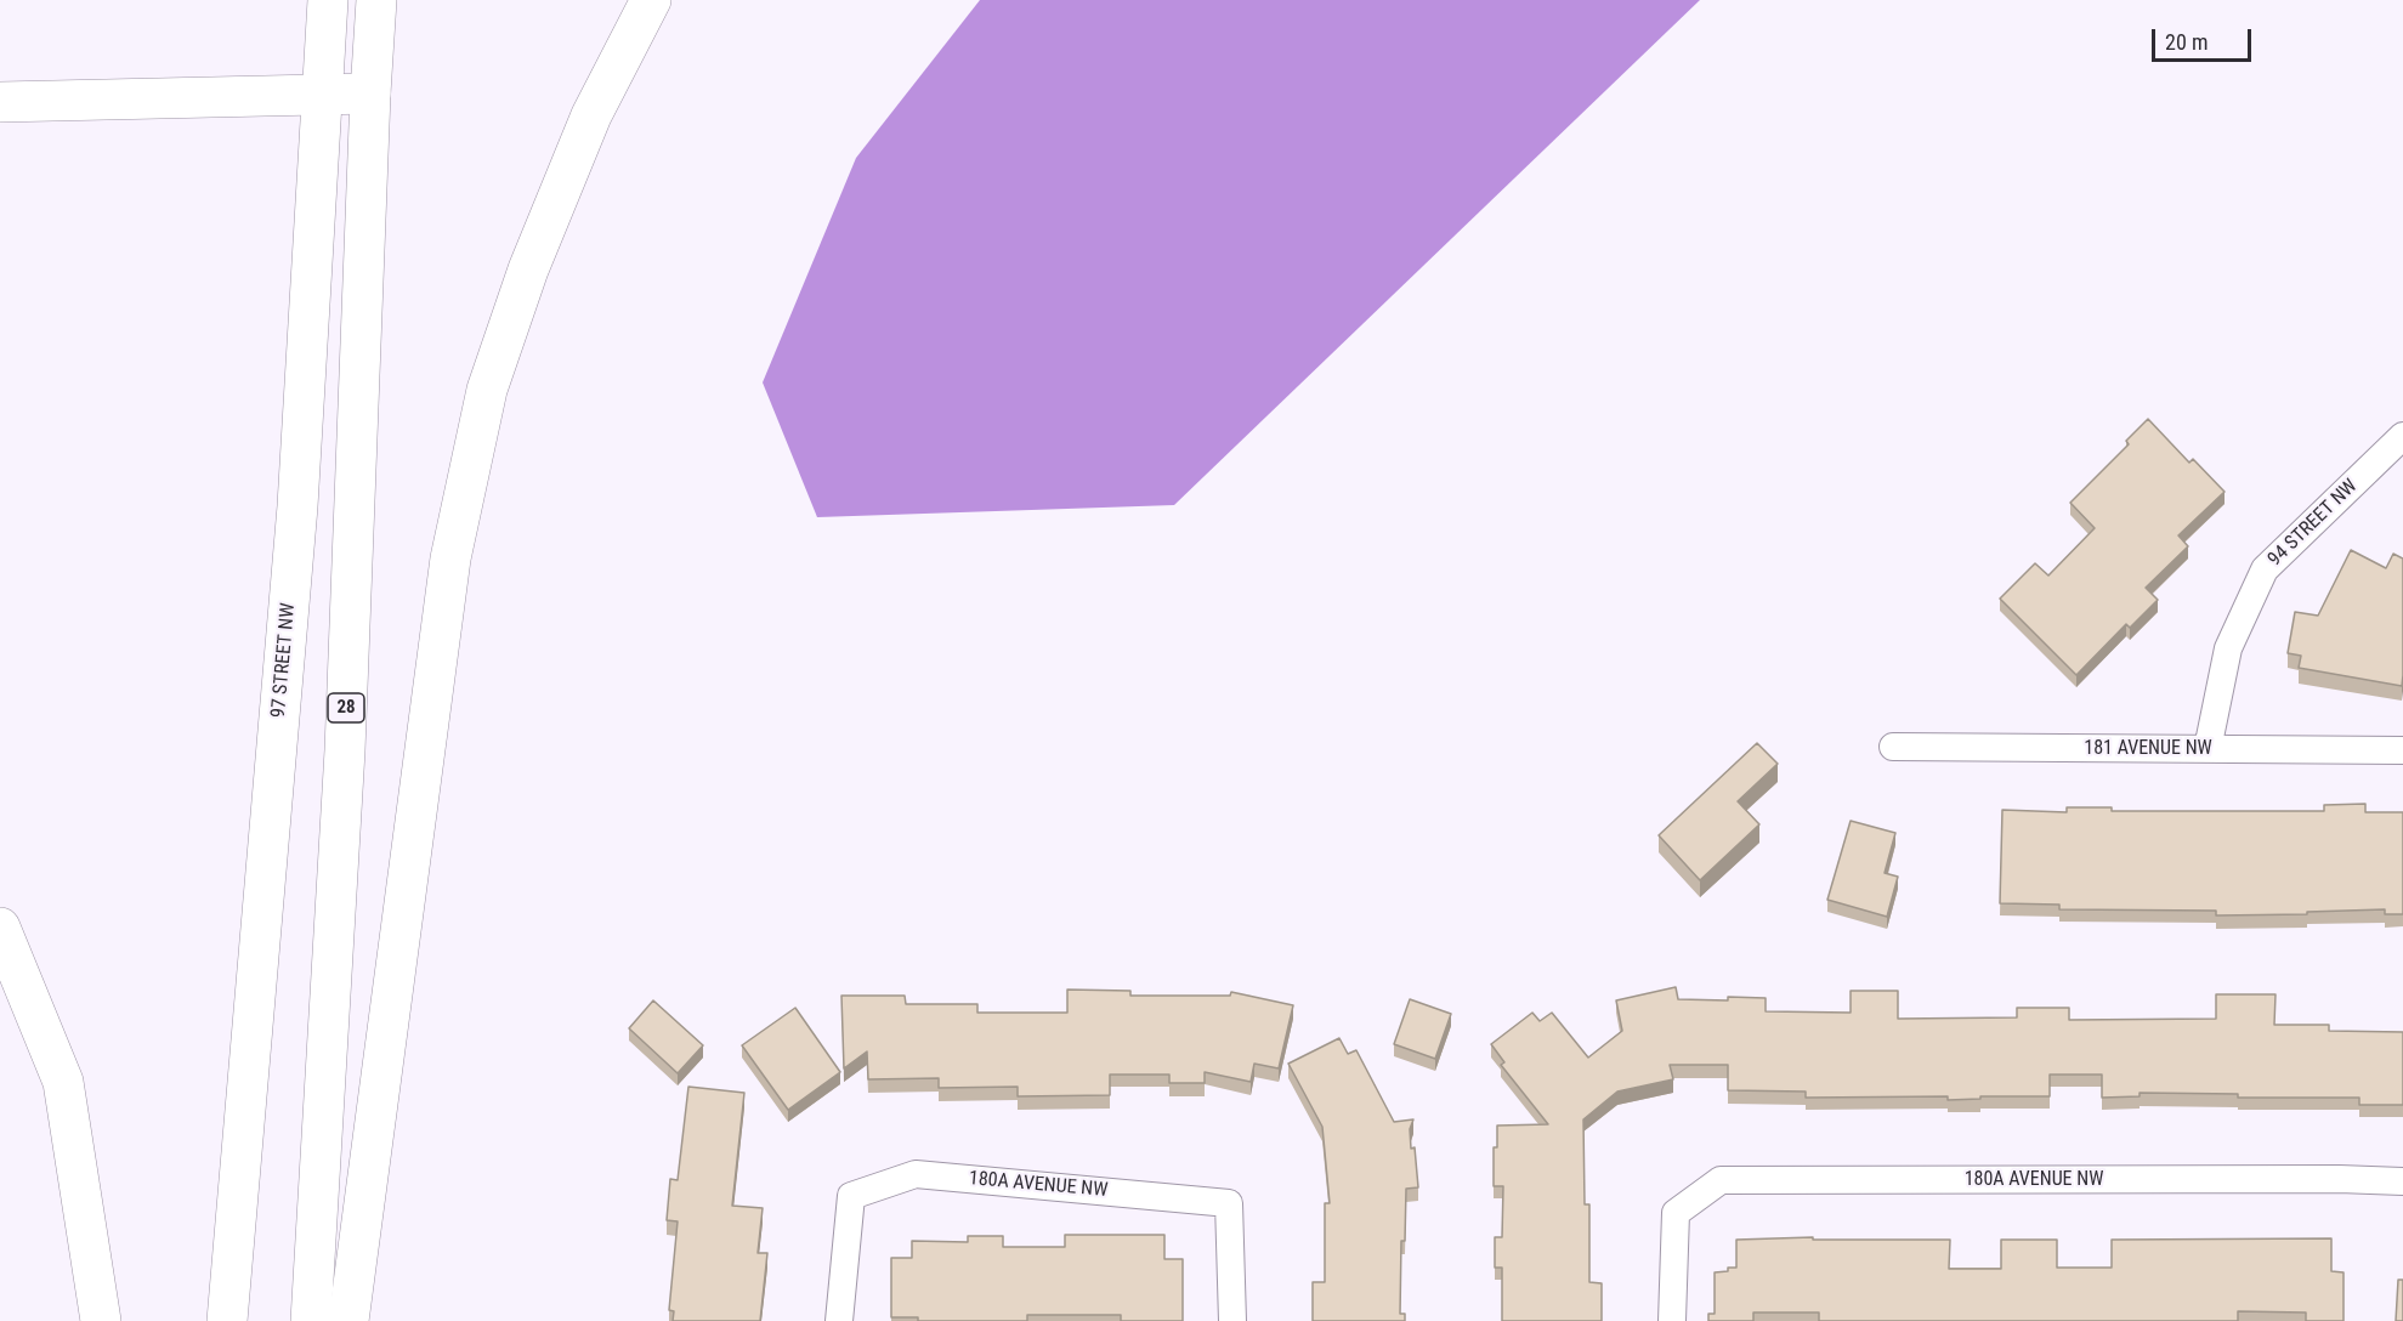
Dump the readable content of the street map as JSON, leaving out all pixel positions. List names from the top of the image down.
{
  "streets": {
    "main road": ["97 STREET NW", "28"],
    "street": ["94 STREET NW", "181 AVENUE NW", "180A AVENUE NW"]
  },
  "crossings": [
    ["94 STREET NW", "181 AVENUE NW"]
  ],
  "scale_bar": "20 m"
}
